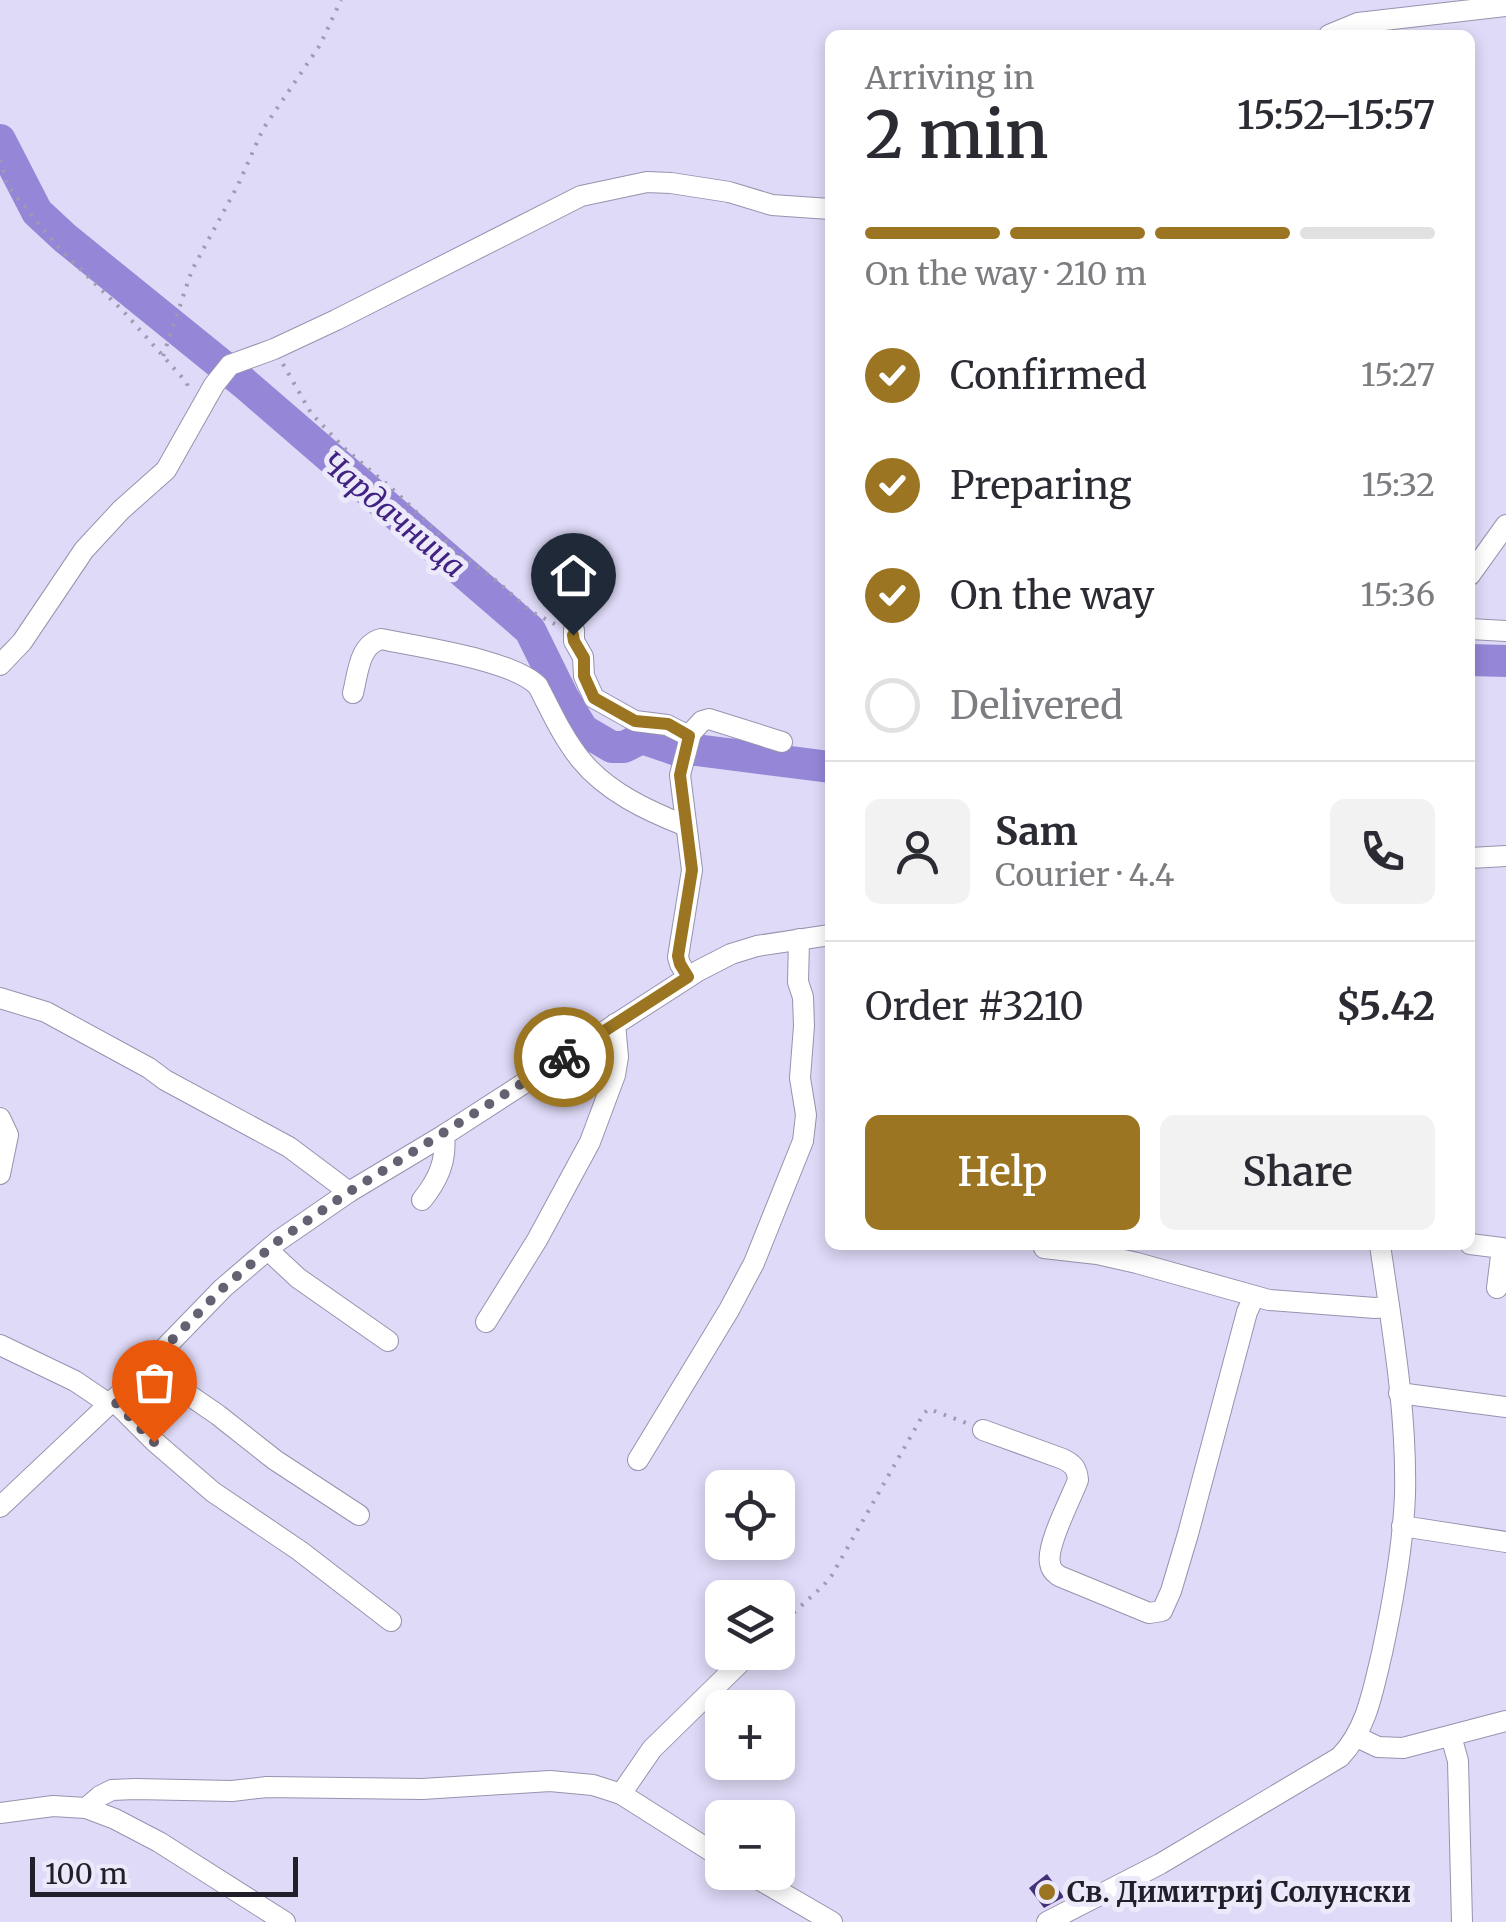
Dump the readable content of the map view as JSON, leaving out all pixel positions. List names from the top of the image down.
{
  "water": ["Чардачница"],
  "places": ["Св. Димитриј Солунски"],
  "scale_bar": "100 m",
  "page": {
    "heading": ["2 min", "Arriving in", "15:52–15:57"],
    "panel": [
      "Sam",
      "Courier · 4.4",
      "Order #3210",
      "$5.42"
    ],
    "bar": "On the way · 210 m",
    "list": [
      ["Confirmed", "15:27"],
      ["Preparing", "15:32"],
      ["On the way", "15:36"],
      "Delivered"
    ],
    "buttons": ["Help", "Share"],
    "map_buttons": ["+", "−"],
    "scale": "100 m"
  }
}
